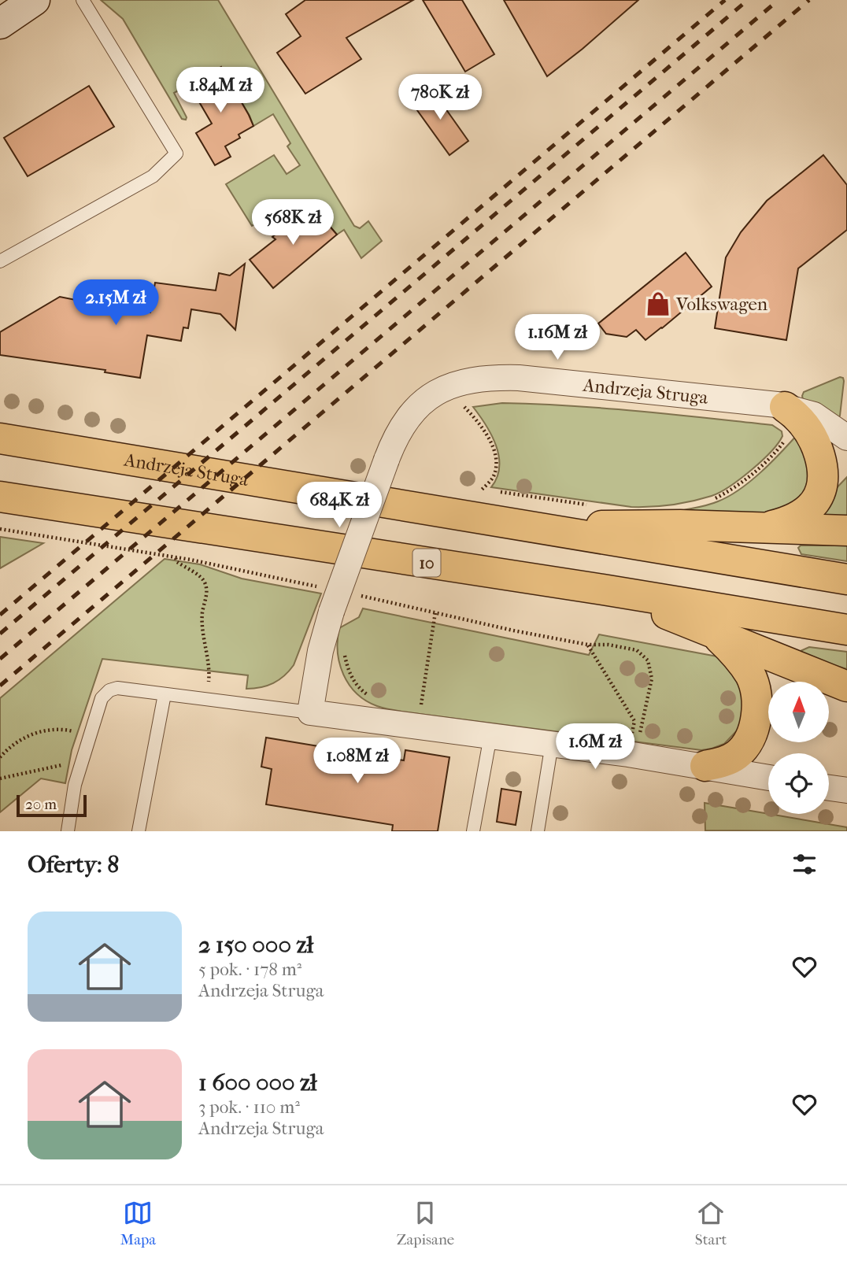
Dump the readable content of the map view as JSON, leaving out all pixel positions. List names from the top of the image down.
{
  "streets": {
    "main road": ["Andrzeja Struga", "10"]
  },
  "places": {
    "shop": ["Volkswagen"]
  },
  "scale_bar": "20 m",
  "north": "top",
  "page": {
    "price": [
      "1.84M zł",
      "780K zł",
      "568K zł",
      "2.15M zł",
      "1.16M zł",
      "684K zł",
      "1.6M zł",
      "1.08M zł"
    ],
    "scale": "20 m",
    "heading": "Oferty: 8",
    "list": [
      {
        "name": "2 150 000 zł",
        "note": "5 pok. · 178 m² · Andrzeja Struga"
      },
      {
        "name": "1 600 000 zł",
        "note": "3 pok. · 110 m² · Andrzeja Struga"
      }
    ],
    "tabs": ["Mapa", "Zapisane", "Start"]
  }
}
